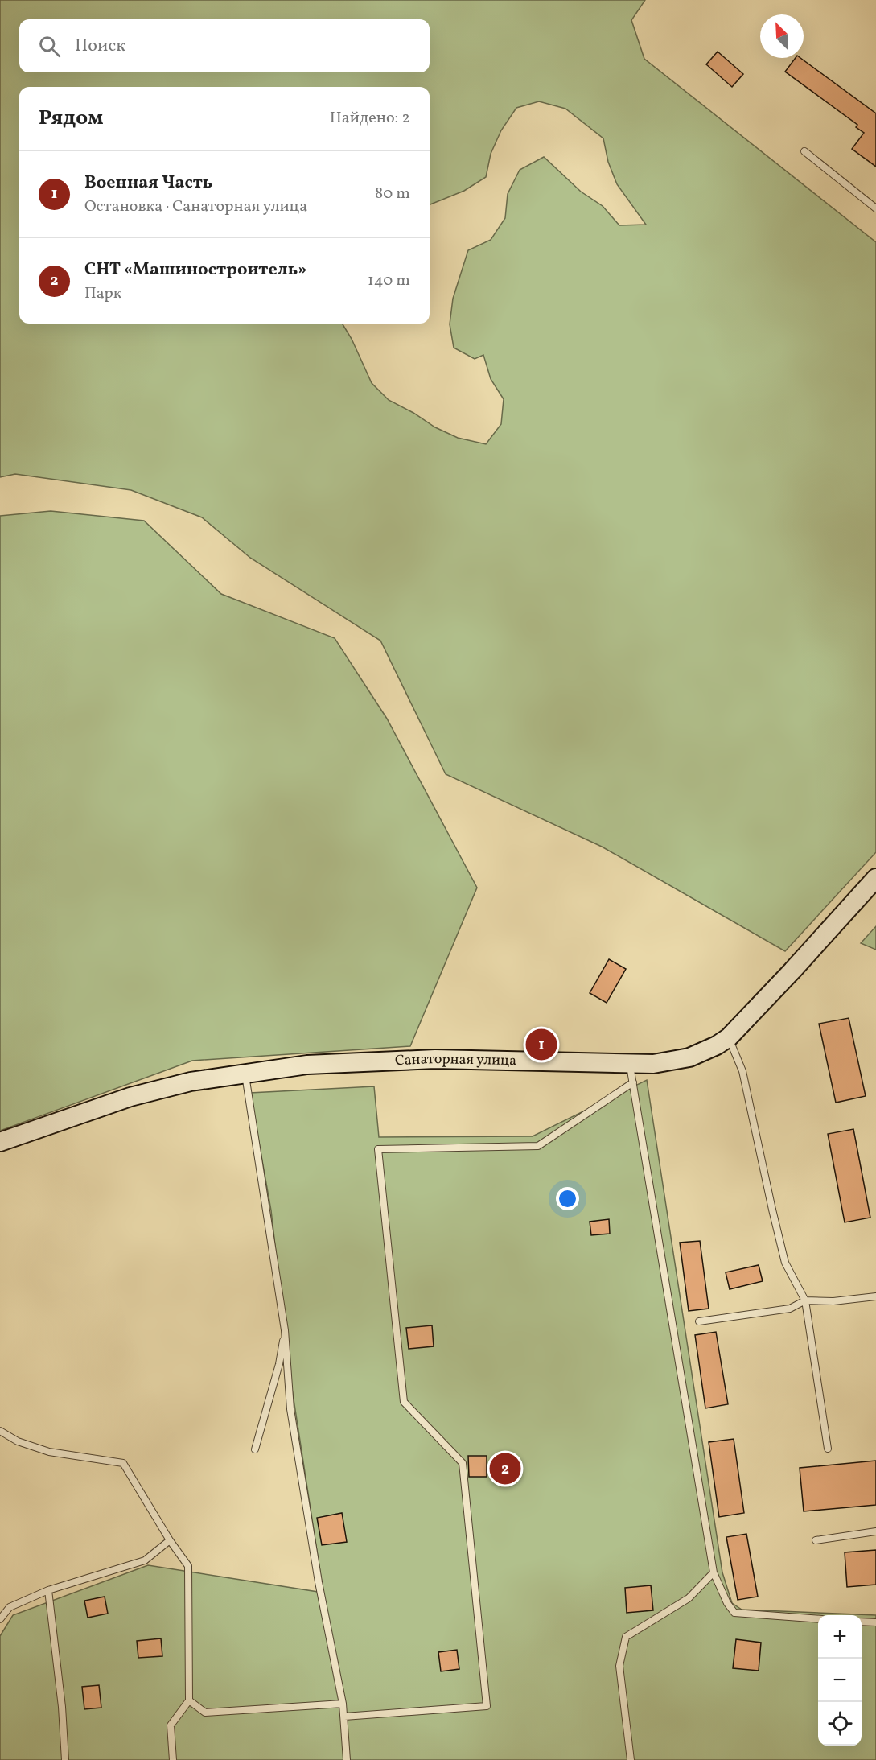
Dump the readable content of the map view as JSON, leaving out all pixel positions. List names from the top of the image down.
{
  "streets": {
    "street": ["Санаторная улица"]
  },
  "north": "top left",
  "page": {
    "search": "Поиск",
    "heading": ["Рядом", "Найдено: 2"],
    "list": [
      {
        "mark": "1",
        "name": "Военная Часть",
        "note": "Остановка · Санаторная улица",
        "value": "80 m"
      },
      {
        "mark": "2",
        "name": "СНТ «Машиностроитель»",
        "note": "Парк",
        "value": "140 m"
      }
    ],
    "pins": ["1", "2"],
    "map_buttons": ["+", "−"]
  }
}
